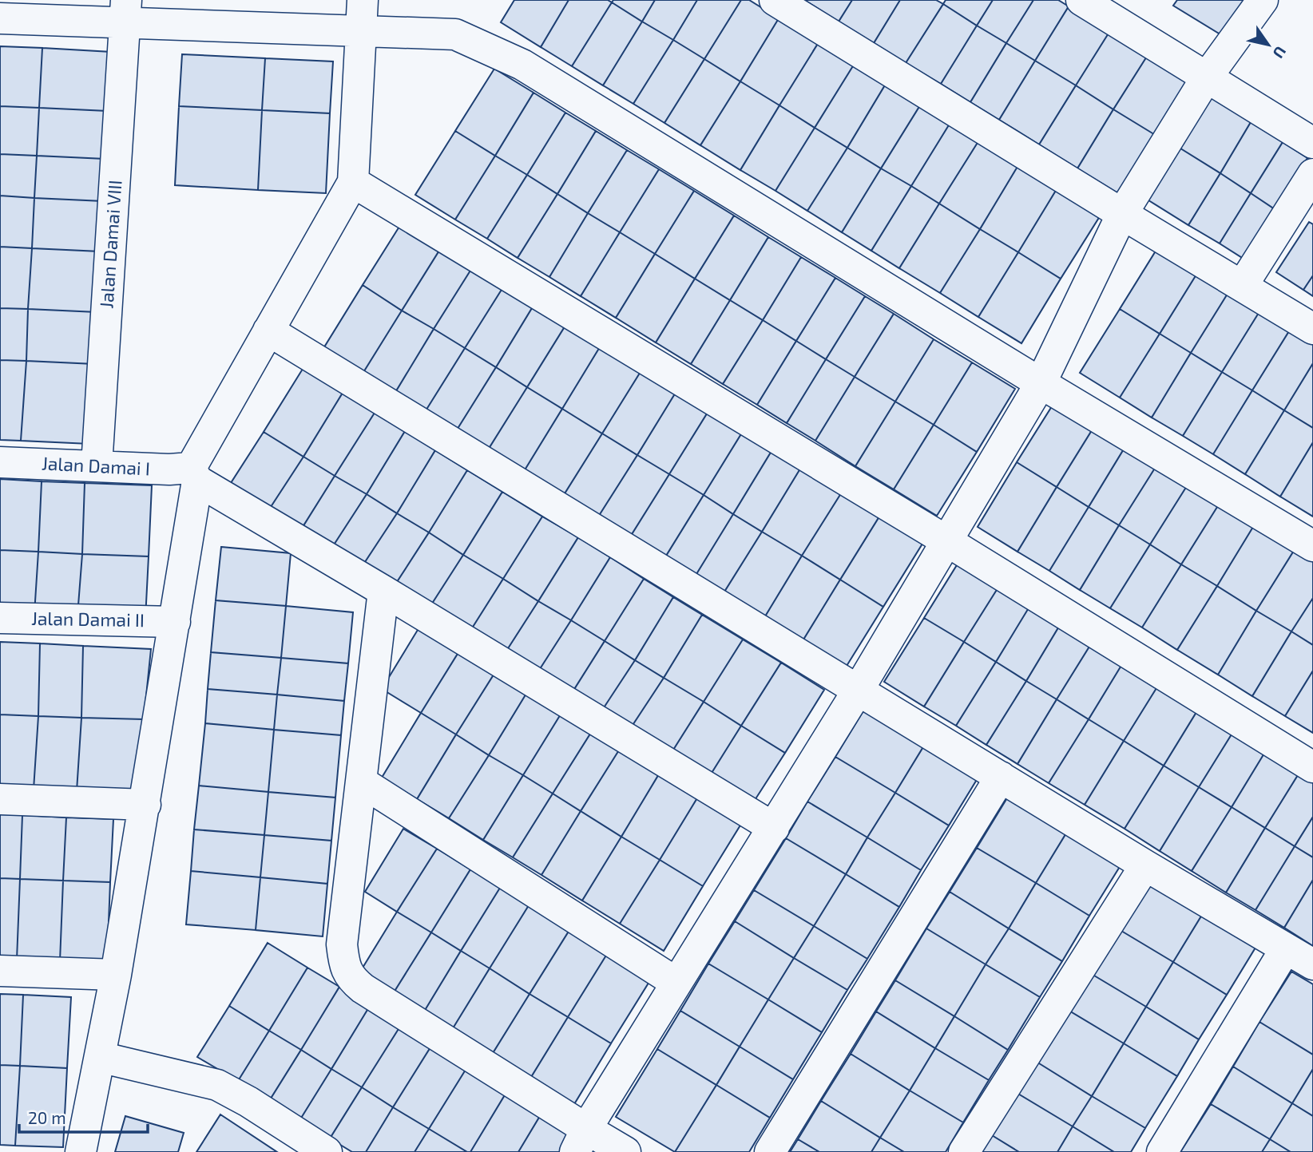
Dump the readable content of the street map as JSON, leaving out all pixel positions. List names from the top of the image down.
{
  "streets": {
    "street": ["Jalan Damai VIII", "Jalan Damai I", "Jalan Damai II"]
  },
  "crossings": [
    ["Jalan Damai VIII", "Jalan Damai I"]
  ],
  "scale_bar": "20 m",
  "north": "bottom right"
}
